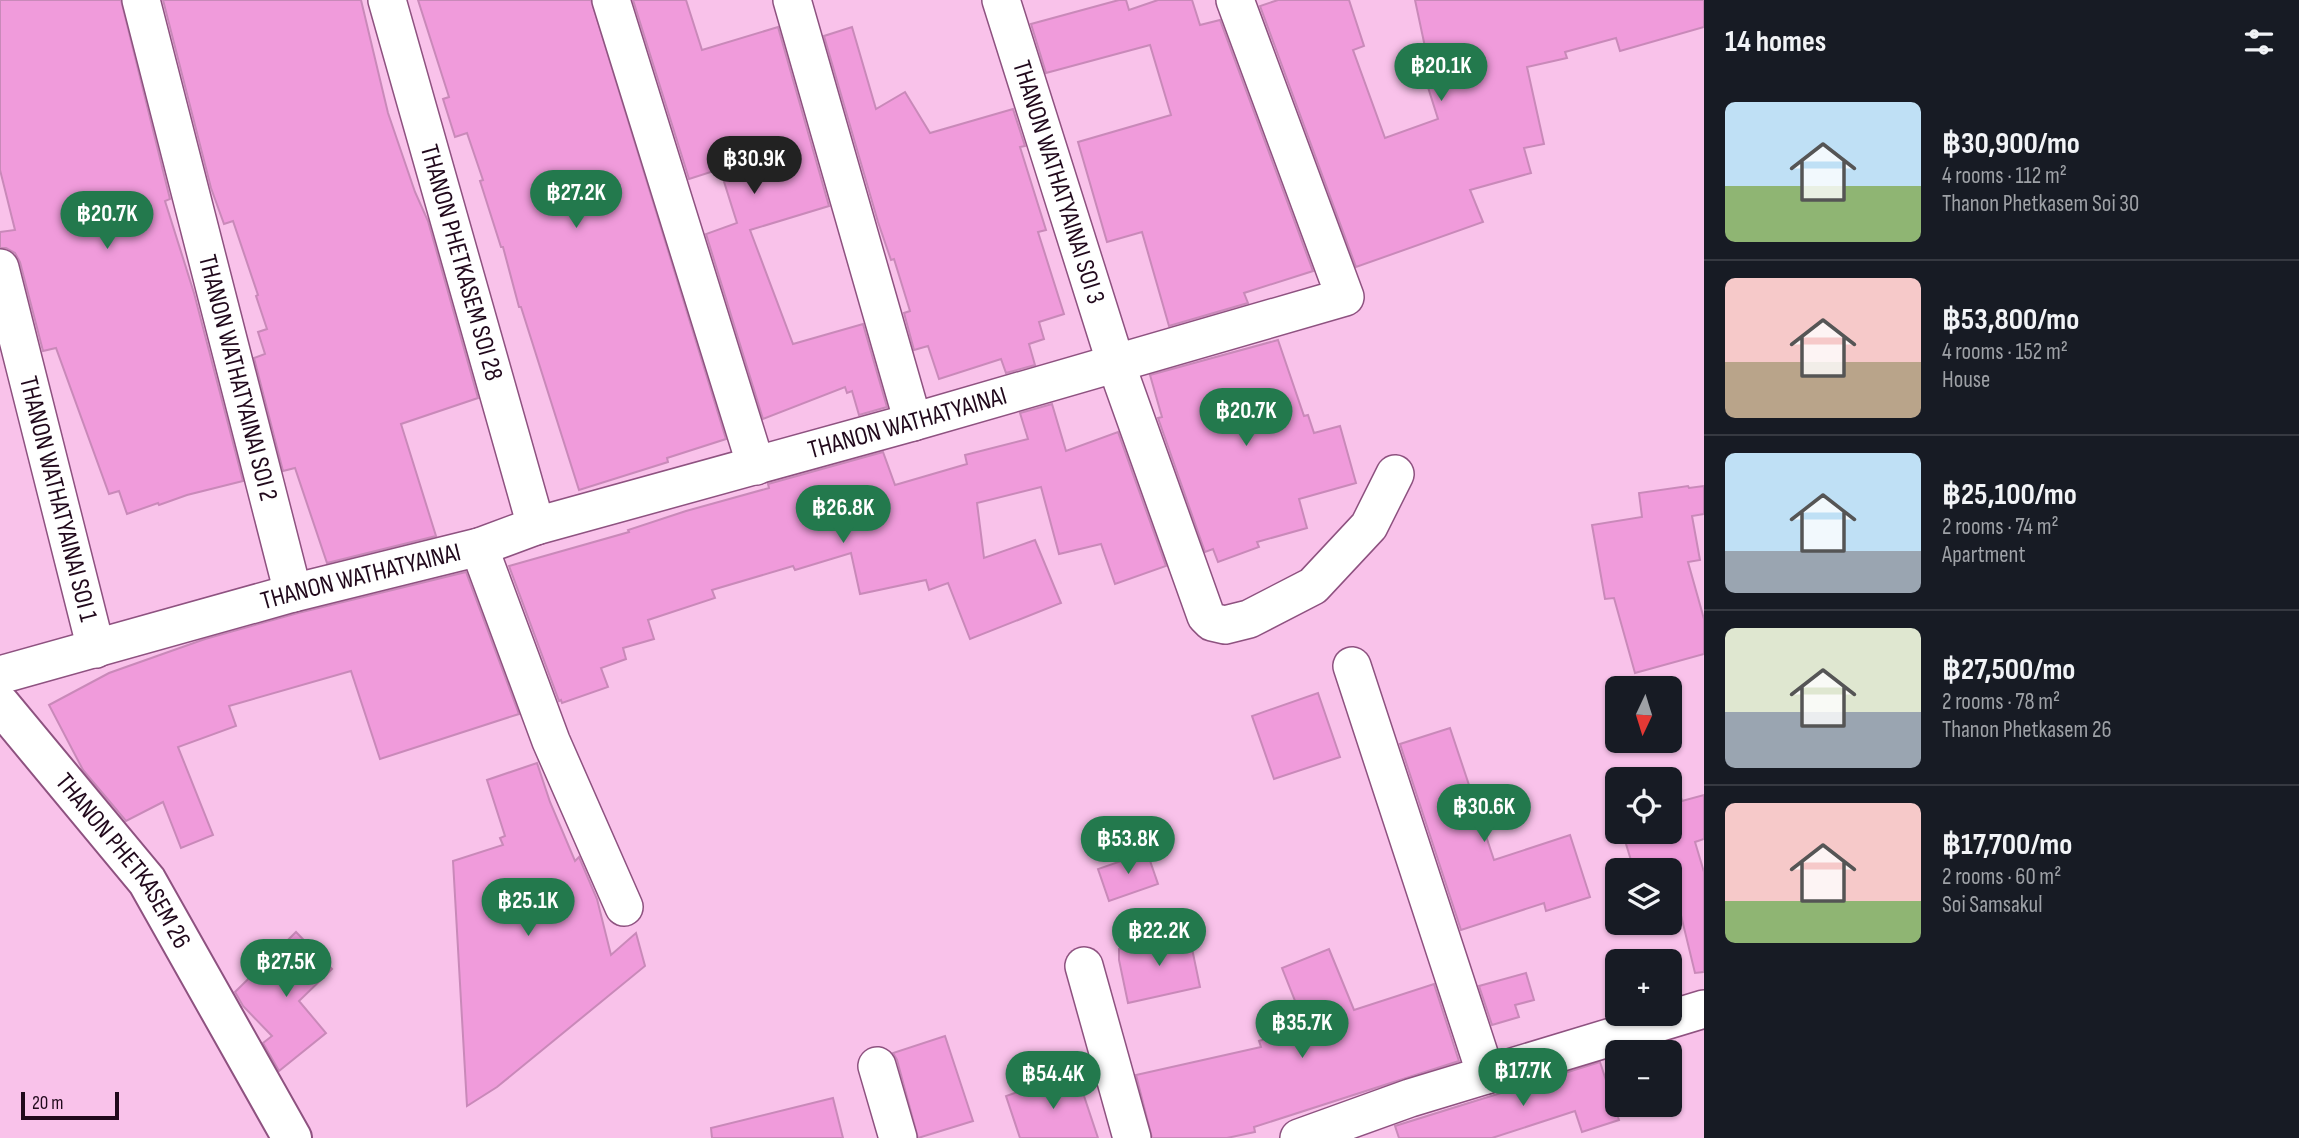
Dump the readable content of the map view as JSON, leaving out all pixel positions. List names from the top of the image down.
{
  "streets": {
    "street": [
      "THANON WATHATYAINAI SOI 3",
      "THANON PHETKASEM SOI 28",
      "THANON WATHATYAINAI SOI 2",
      "THANON WATHATYAINAI",
      "THANON WATHATYAINAI SOI 1",
      "THANON PHETKASEM 26"
    ]
  },
  "crossings": [
    ["THANON WATHATYAINAI SOI 3", "THANON WATHATYAINAI"],
    ["THANON PHETKASEM SOI 28", "THANON WATHATYAINAI"],
    ["THANON WATHATYAINAI SOI 2", "THANON WATHATYAINAI"],
    ["THANON WATHATYAINAI", "THANON WATHATYAINAI SOI 1"]
  ],
  "scale_bar": "20 m",
  "north": "bottom",
  "page": {
    "heading": "14 homes",
    "price": [
      "฿20.1K",
      "฿30.9K",
      "฿27.2K",
      "฿20.7K",
      "฿20.7K",
      "฿26.8K",
      "฿30.6K",
      "฿53.8K",
      "฿25.1K",
      "฿22.2K",
      "฿27.5K",
      "฿35.7K",
      "฿17.7K",
      "฿54.4K"
    ],
    "list": [
      {
        "name": "฿30,900/mo",
        "note": "4 rooms · 112 m² · Thanon Phetkasem Soi 30"
      },
      {
        "name": "฿53,800/mo",
        "note": "4 rooms · 152 m² · House"
      },
      {
        "name": "฿25,100/mo",
        "note": "2 rooms · 74 m² · Apartment"
      },
      {
        "name": "฿27,500/mo",
        "note": "2 rooms · 78 m² · Thanon Phetkasem 26"
      },
      {
        "name": "฿17,700/mo",
        "note": "2 rooms · 60 m² · Soi Samsakul"
      }
    ],
    "map_buttons": ["+", "−"],
    "scale": "20 m"
  }
}
